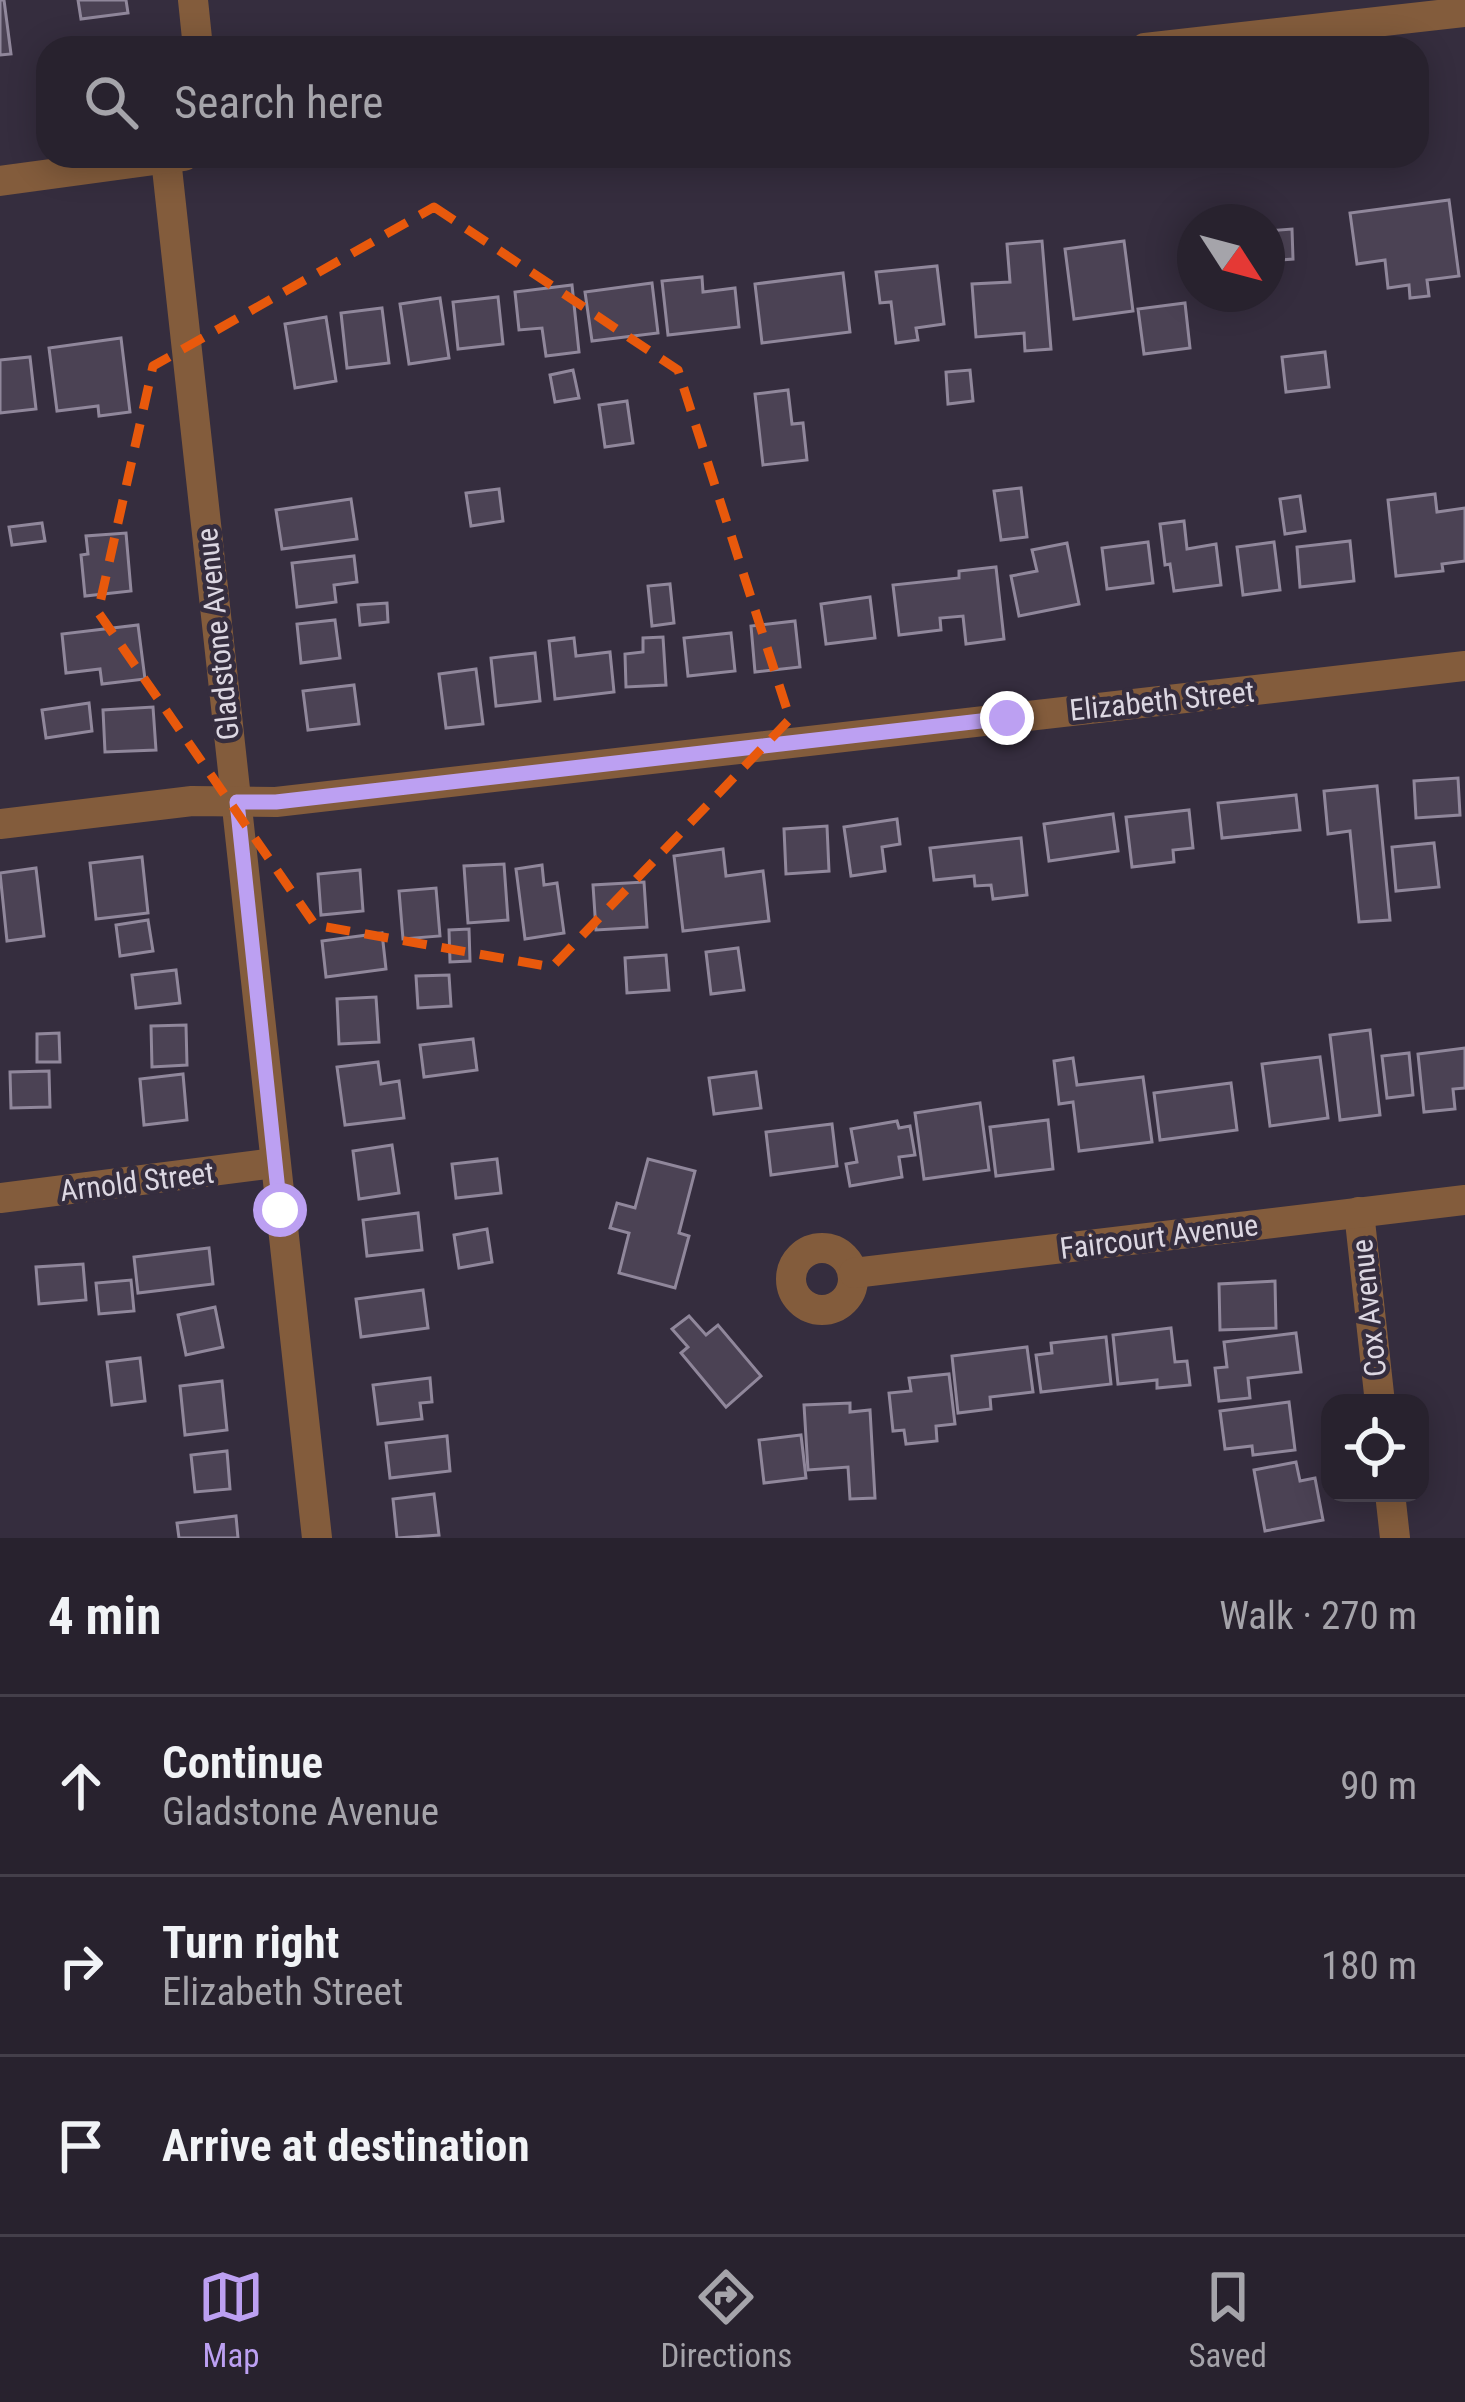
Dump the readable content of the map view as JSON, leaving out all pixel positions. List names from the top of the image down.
{
  "streets": {
    "street": [
      "Gladstone Avenue",
      "Elizabeth Street",
      "Arnold Street",
      "Faircourt Avenue",
      "Cox Avenue"
    ]
  },
  "crossings": [
    ["Gladstone Avenue", "Elizabeth Street"],
    ["Gladstone Avenue", "Arnold Street"],
    ["Faircourt Avenue", "Cox Avenue"]
  ],
  "north": "bottom right",
  "page": {
    "search": "Search here",
    "heading": ["4 min", "Walk · 270 m"],
    "list": [
      ["Continue", "Gladstone Avenue", "90 m"],
      ["Turn right", "Elizabeth Street", "180 m"],
      "Arrive at destination"
    ],
    "nav": ["Map", "Directions", "Saved"]
  }
}
